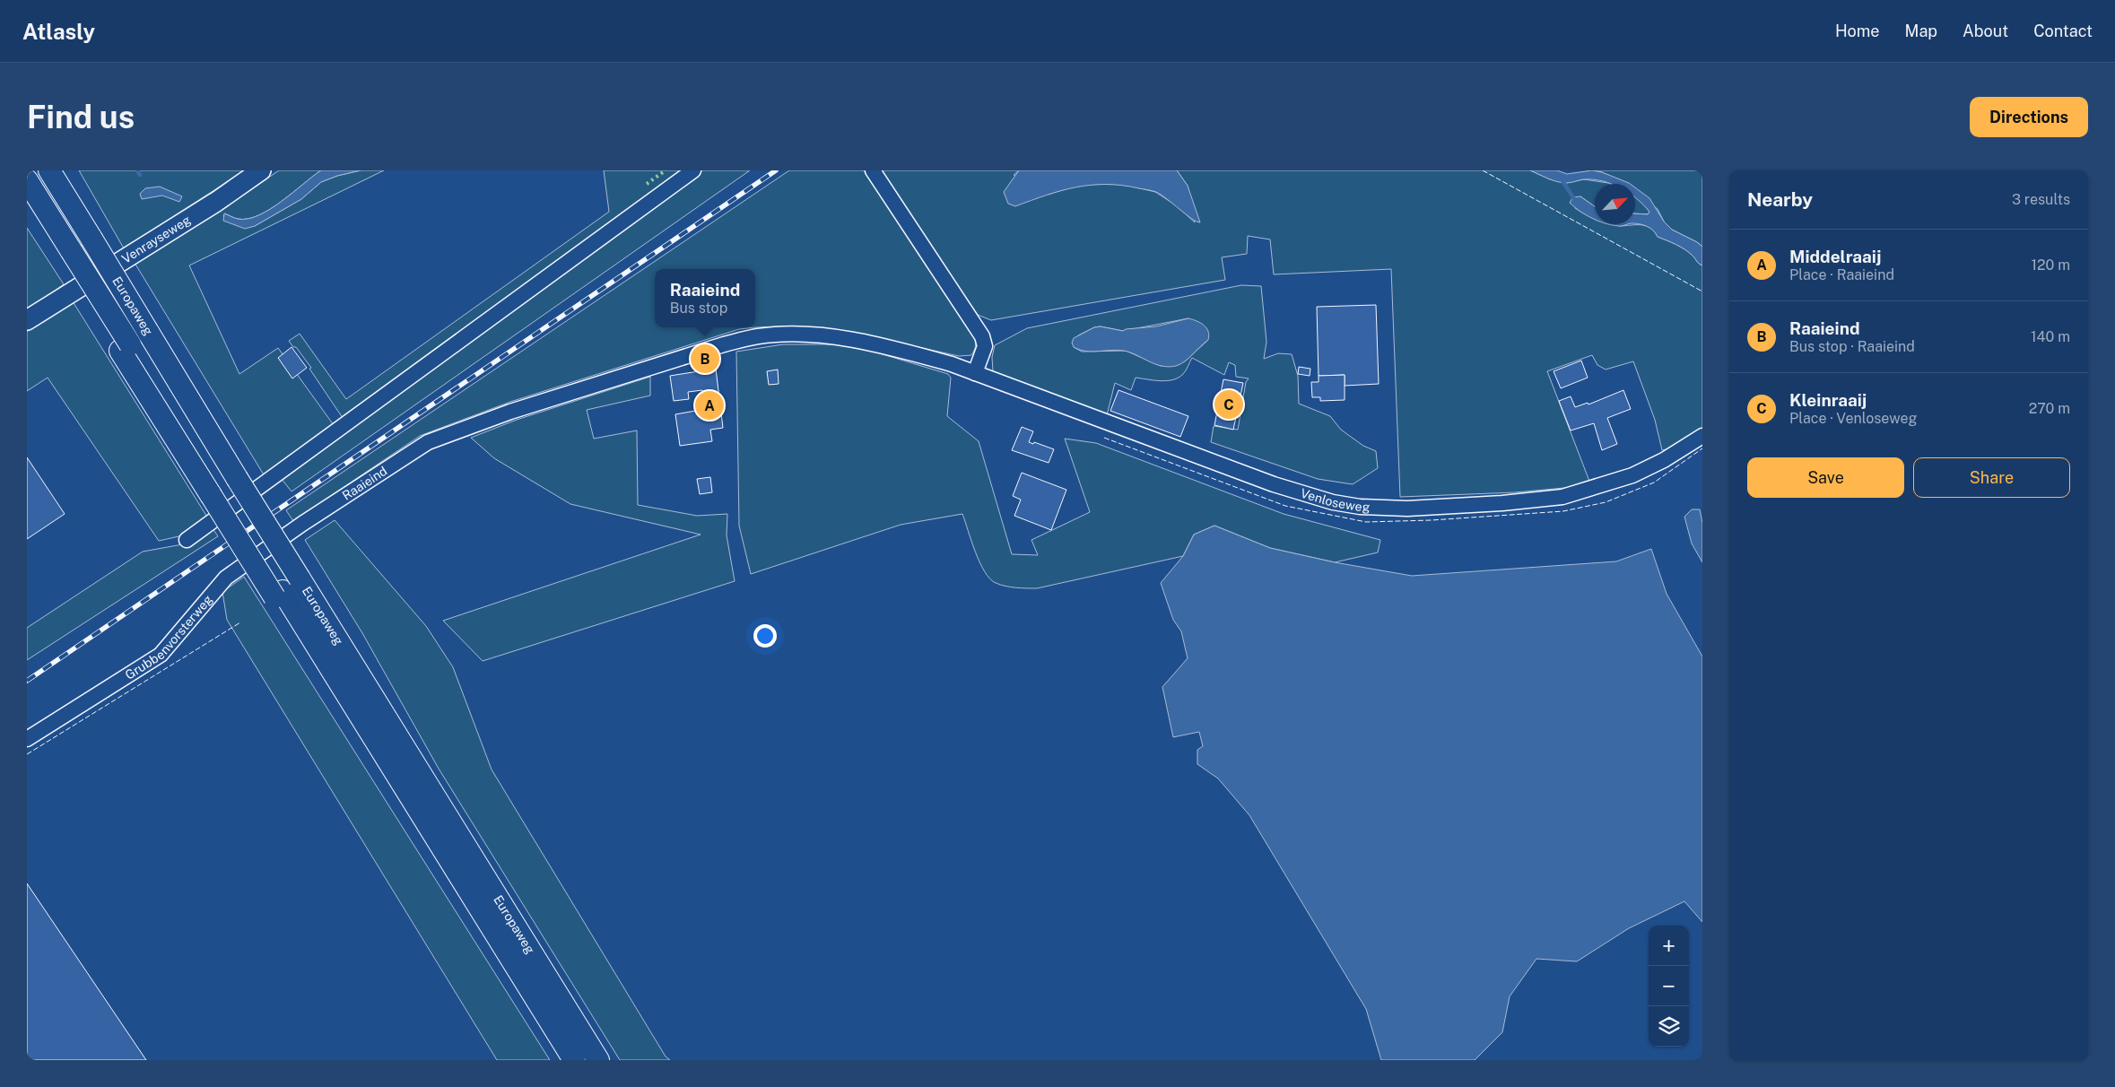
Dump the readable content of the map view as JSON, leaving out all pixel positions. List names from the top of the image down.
{
  "streets": {
    "highway": ["Europaweg"],
    "main road": ["Venrayseweg"],
    "street": ["Raaieind", "Venloseweg", "Grubbenvorsterweg"]
  },
  "crossings": [
    ["Raaieind", "Venloseweg"],
    ["Raaieind", "Grubbenvorsterweg"]
  ],
  "north": "top right",
  "page": {
    "header": "Atlasly",
    "nav": [
      "Home",
      "Map",
      "About",
      "Contact"
    ],
    "buttons": [
      "Directions",
      ["Save", "Share"]
    ],
    "title": "Find us",
    "heading": ["Nearby", "3 results"],
    "list": [
      {
        "mark": "A",
        "name": "Middelraaij",
        "note": "Place · Raaieind",
        "value": "120 m"
      },
      {
        "mark": "B",
        "name": "Raaieind",
        "note": "Bus stop · Raaieind",
        "value": "140 m"
      },
      {
        "mark": "C",
        "name": "Kleinraaij",
        "note": "Place · Venloseweg",
        "value": "270 m"
      }
    ],
    "popup": ["Raaieind", "Bus stop"],
    "pins": ["B", "C", "A"],
    "map_buttons": ["+", "−"]
  }
}
